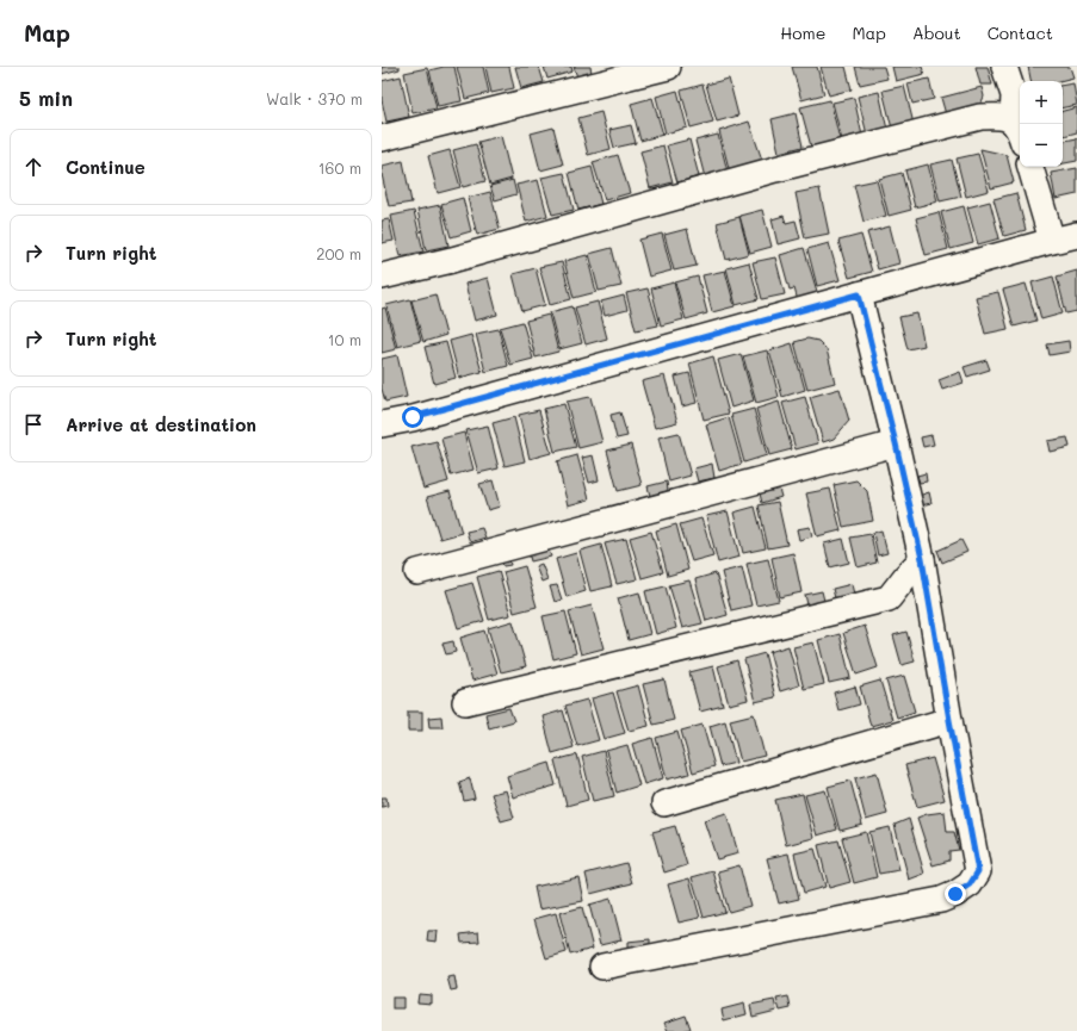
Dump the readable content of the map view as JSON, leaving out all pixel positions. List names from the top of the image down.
{
  "page": {
    "header": "Map",
    "nav": [
      "Home",
      "Map",
      "About",
      "Contact"
    ],
    "heading": ["5 min", "Walk · 370 m"],
    "map_buttons": ["+", "−"],
    "list": [
      ["Continue", "160 m"],
      ["Turn right", "200 m"],
      ["Turn right", "10 m"],
      "Arrive at destination"
    ]
  }
}
